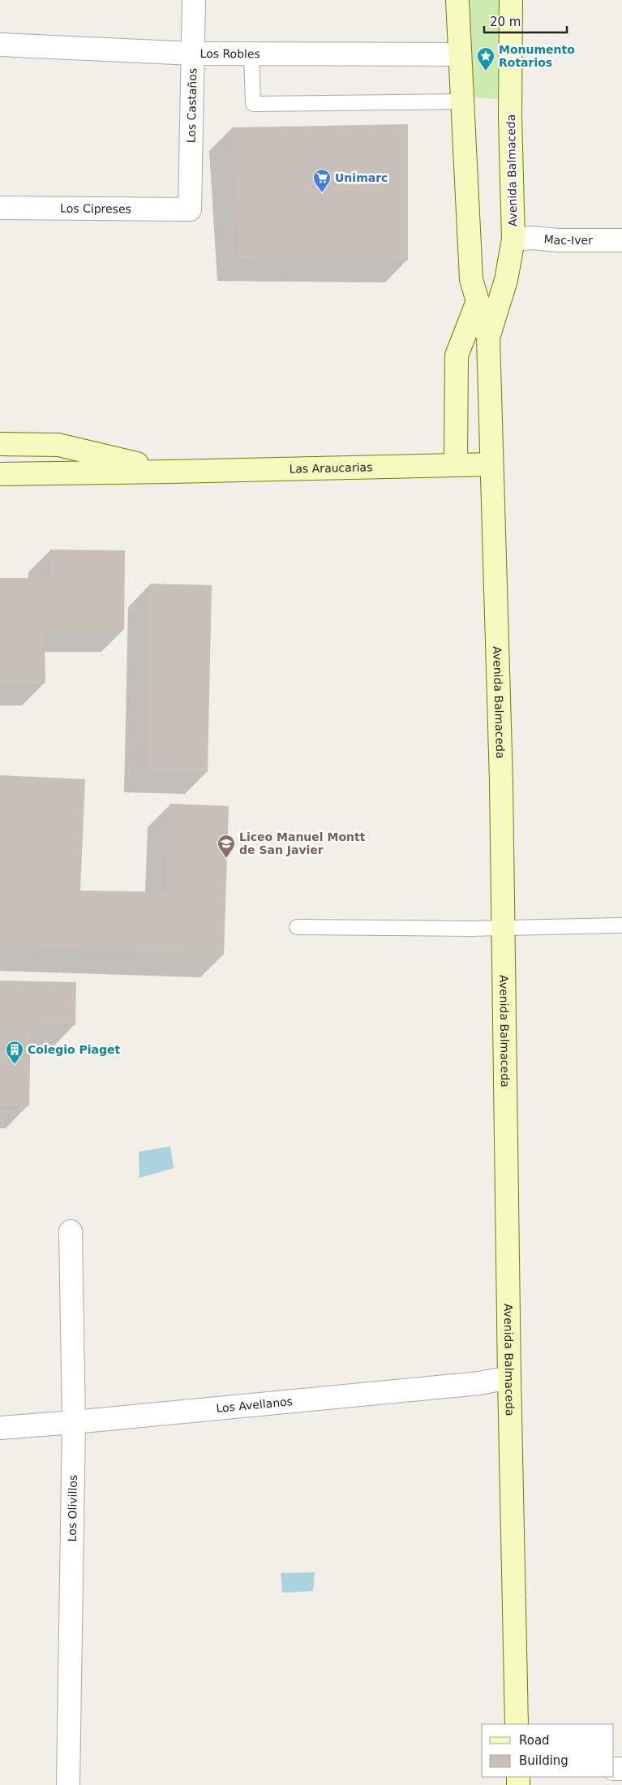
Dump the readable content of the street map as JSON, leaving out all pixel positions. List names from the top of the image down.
{
  "streets": {
    "main road": ["Avenida Balmaceda", "Las Araucarias"],
    "street": [
      "Los Robles",
      "Los Castaños",
      "Los Cipreses",
      "Mac-Iver",
      "Los Avellanos",
      "Los Olivillos"
    ]
  },
  "crossings": [
    ["Los Robles", "Los Castaños"],
    ["Los Robles", "Avenida Balmaceda"],
    ["Los Castaños", "Los Cipreses"],
    ["Avenida Balmaceda", "Mac-Iver"],
    ["Avenida Balmaceda", "Las Araucarias"],
    ["Avenida Balmaceda", "Los Avellanos"],
    ["Los Avellanos", "Los Olivillos"]
  ],
  "places": {
    "place": ["Monumento Rotarios"],
    "supermarket": ["Unimarc"],
    "school or university": ["Liceo Manuel Montt de San Javier"],
    "building": ["Colegio Piaget"]
  },
  "legend": ["Road", "Building"],
  "scale_bar": "20 m"
}
